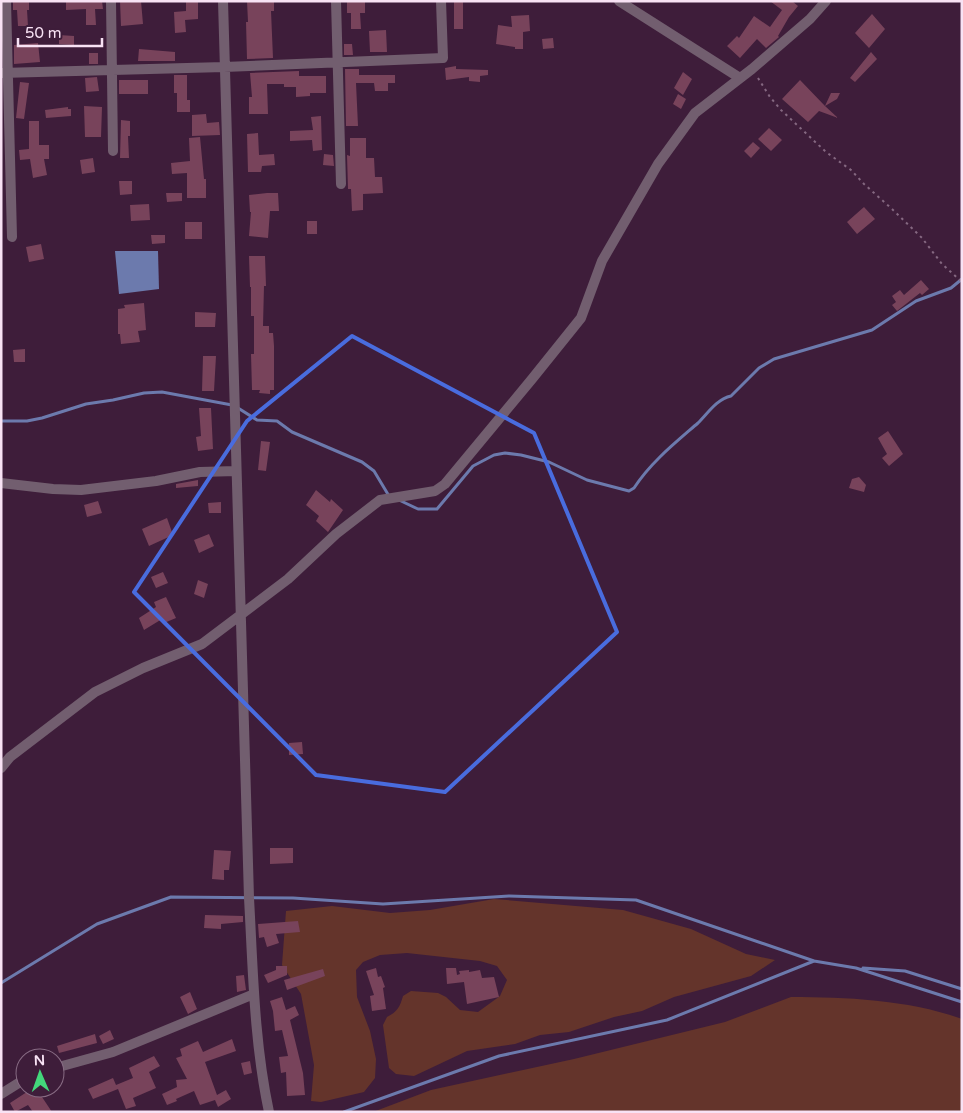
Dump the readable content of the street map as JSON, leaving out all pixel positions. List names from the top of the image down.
{
  "scale_bar": "50 m",
  "north": "top"
}
